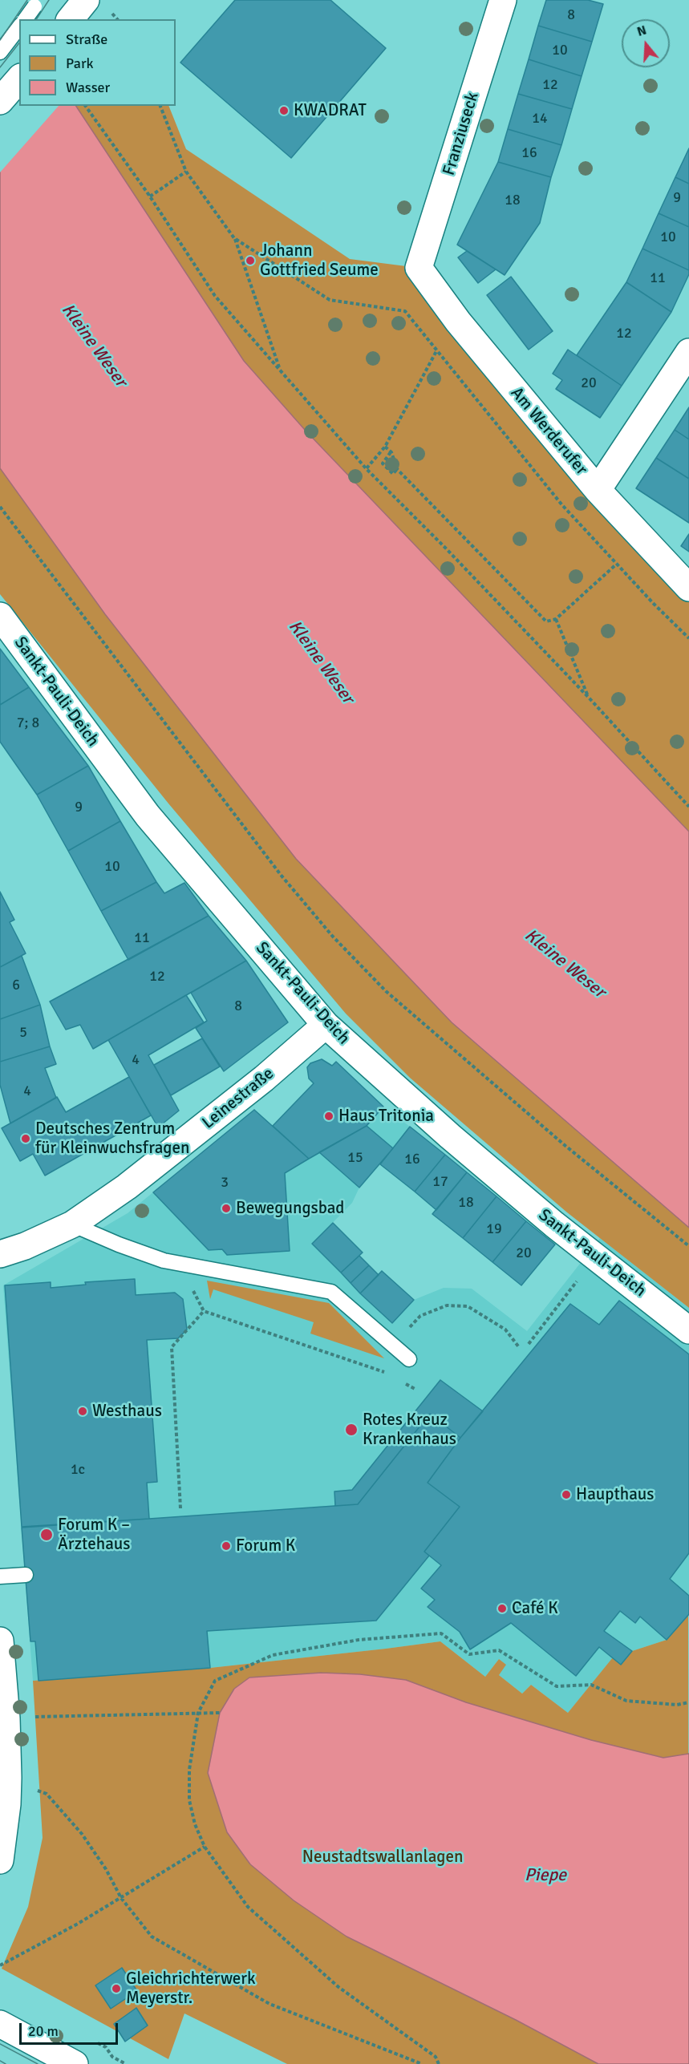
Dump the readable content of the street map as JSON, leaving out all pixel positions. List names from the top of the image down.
{
  "streets": {
    "street": [
      "Franziuseck",
      "Am Werderufer",
      "Sankt-Pauli-Deich",
      "Leinestraße"
    ]
  },
  "crossings": [
    ["Franziuseck", "Am Werderufer"],
    ["Sankt-Pauli-Deich", "Leinestraße"]
  ],
  "water": ["Kleine Weser", "Piepe"],
  "parks": ["Neustadtswallanlagen"],
  "places": [
    "KWADRAT",
    "Johann Gottfried Seume",
    "Haus Tritonia",
    "Deutsches Zentrum für Kleinwuchsfragen",
    "Bewegungsbad",
    "Westhaus",
    "Rotes Kreuz Krankenhaus",
    "Haupthaus",
    "Forum K – Ärztehaus",
    "Forum K",
    "Café K",
    "Gleichrichterwerk Meyerstr."
  ],
  "house_numbers": [
    "8",
    "10",
    "12",
    "14",
    "16",
    "9",
    "18",
    "10",
    "11",
    "12",
    "20",
    "7; 8",
    "9",
    "10",
    "11",
    "12",
    "6",
    "8",
    "5",
    "4",
    "4",
    "15",
    "16",
    "17",
    "3",
    "18",
    "19",
    "20",
    "1c"
  ],
  "legend": ["Straße", "Park", "Wasser"],
  "scale_bar": "20 m",
  "north": "top"
}
